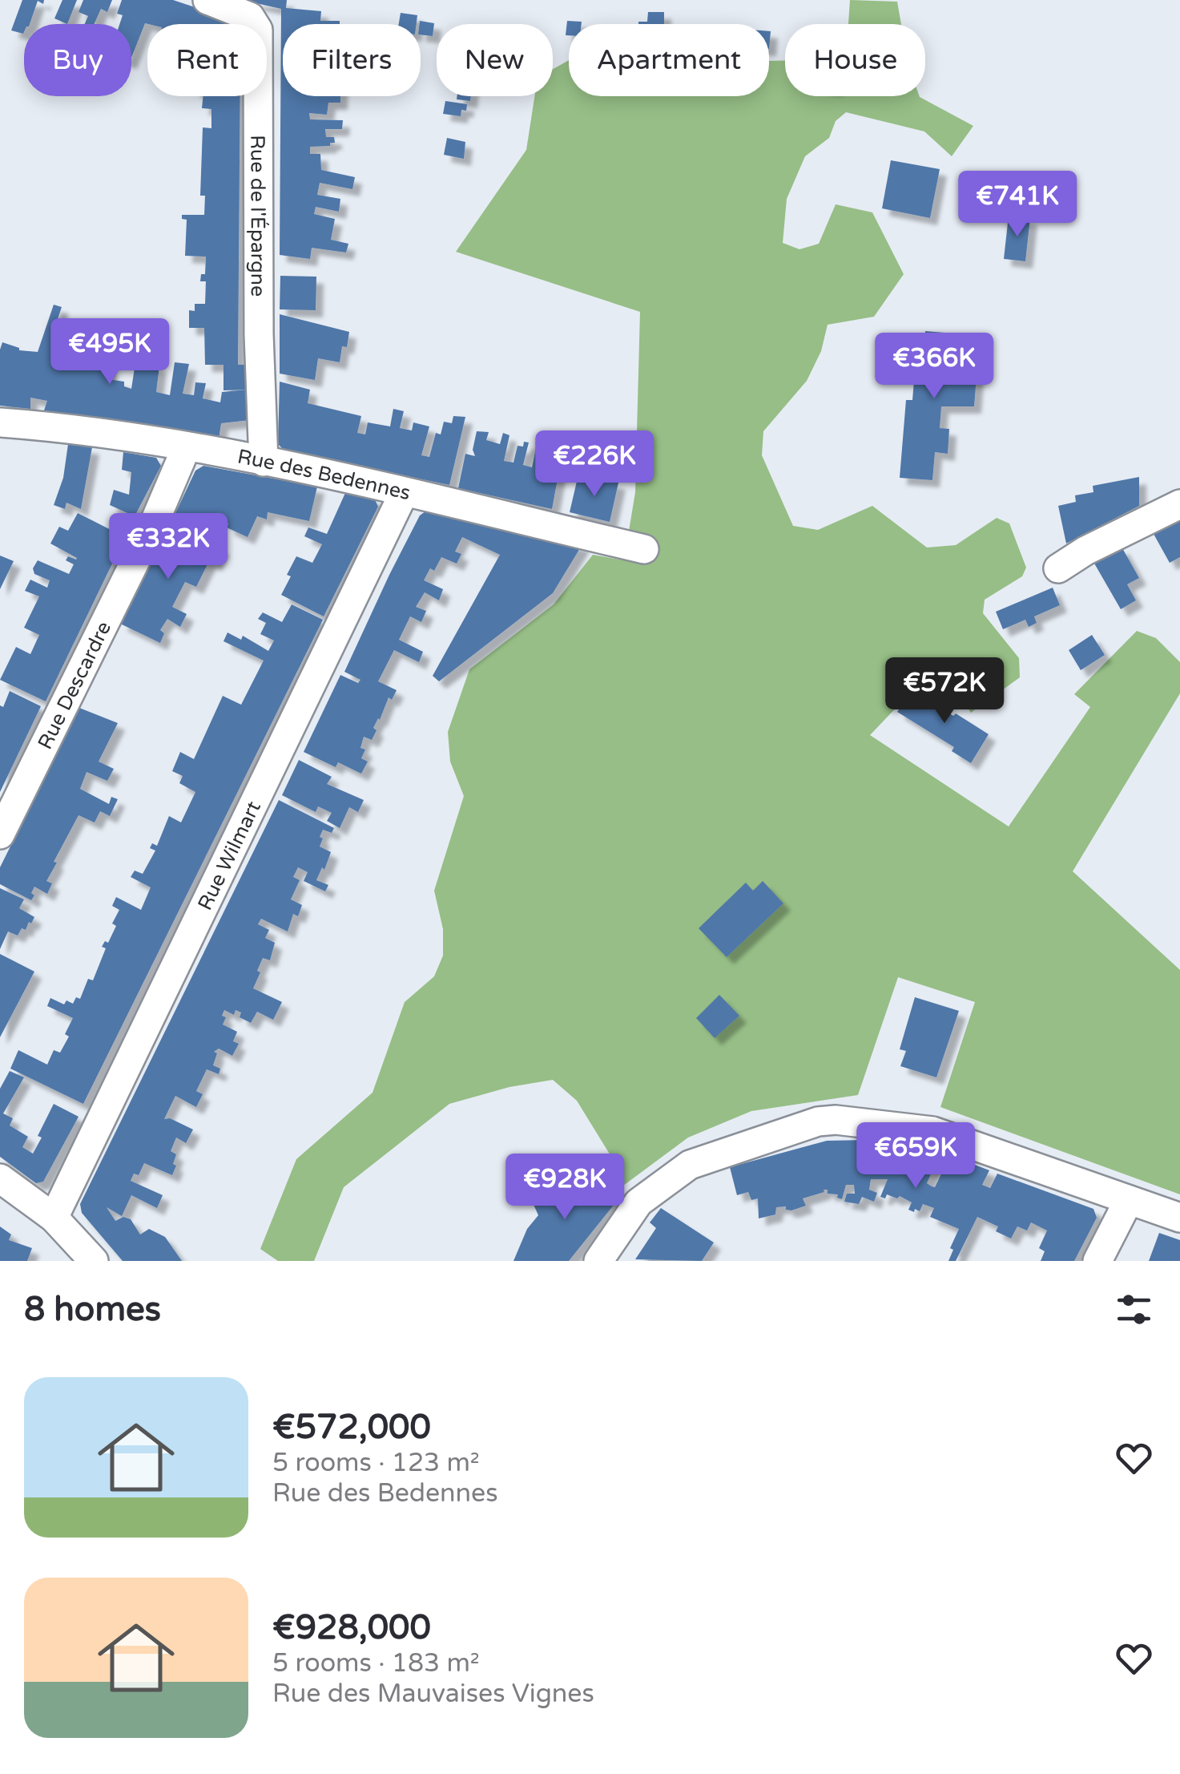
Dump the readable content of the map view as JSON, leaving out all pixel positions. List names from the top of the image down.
{
  "streets": {
    "street": [
      "Rue de l'Épargne",
      "Rue des Bedennes",
      "Rue Descardre",
      "Rue Wilmart"
    ]
  },
  "crossings": [
    ["Rue de l'Épargne", "Rue des Bedennes"],
    ["Rue des Bedennes", "Rue Descardre"],
    ["Rue des Bedennes", "Rue Wilmart"]
  ],
  "page": {
    "chip": [
      "Buy",
      "Rent",
      "Filters",
      "New",
      "Apartment",
      "House"
    ],
    "price": [
      "€741K",
      "€495K",
      "€366K",
      "€226K",
      "€332K",
      "€572K",
      "€659K",
      "€928K"
    ],
    "heading": "8 homes",
    "list": [
      {
        "name": "€572,000",
        "note": "5 rooms · 123 m² · Rue des Bedennes"
      },
      {
        "name": "€928,000",
        "note": "5 rooms · 183 m² · Rue des Mauvaises Vignes"
      }
    ]
  }
}
